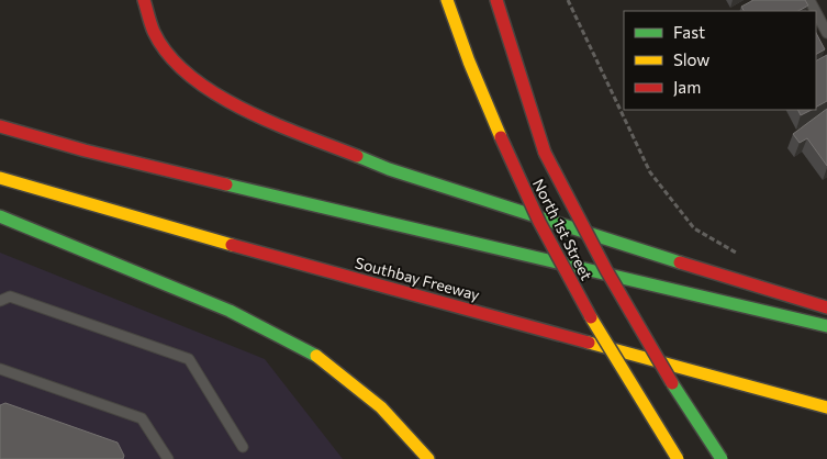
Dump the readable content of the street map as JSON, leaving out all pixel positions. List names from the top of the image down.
{
  "streets": {
    "main road": ["North 1st Street", "Southbay Freeway"]
  },
  "legend": ["Fast", "Slow", "Jam"]
}
